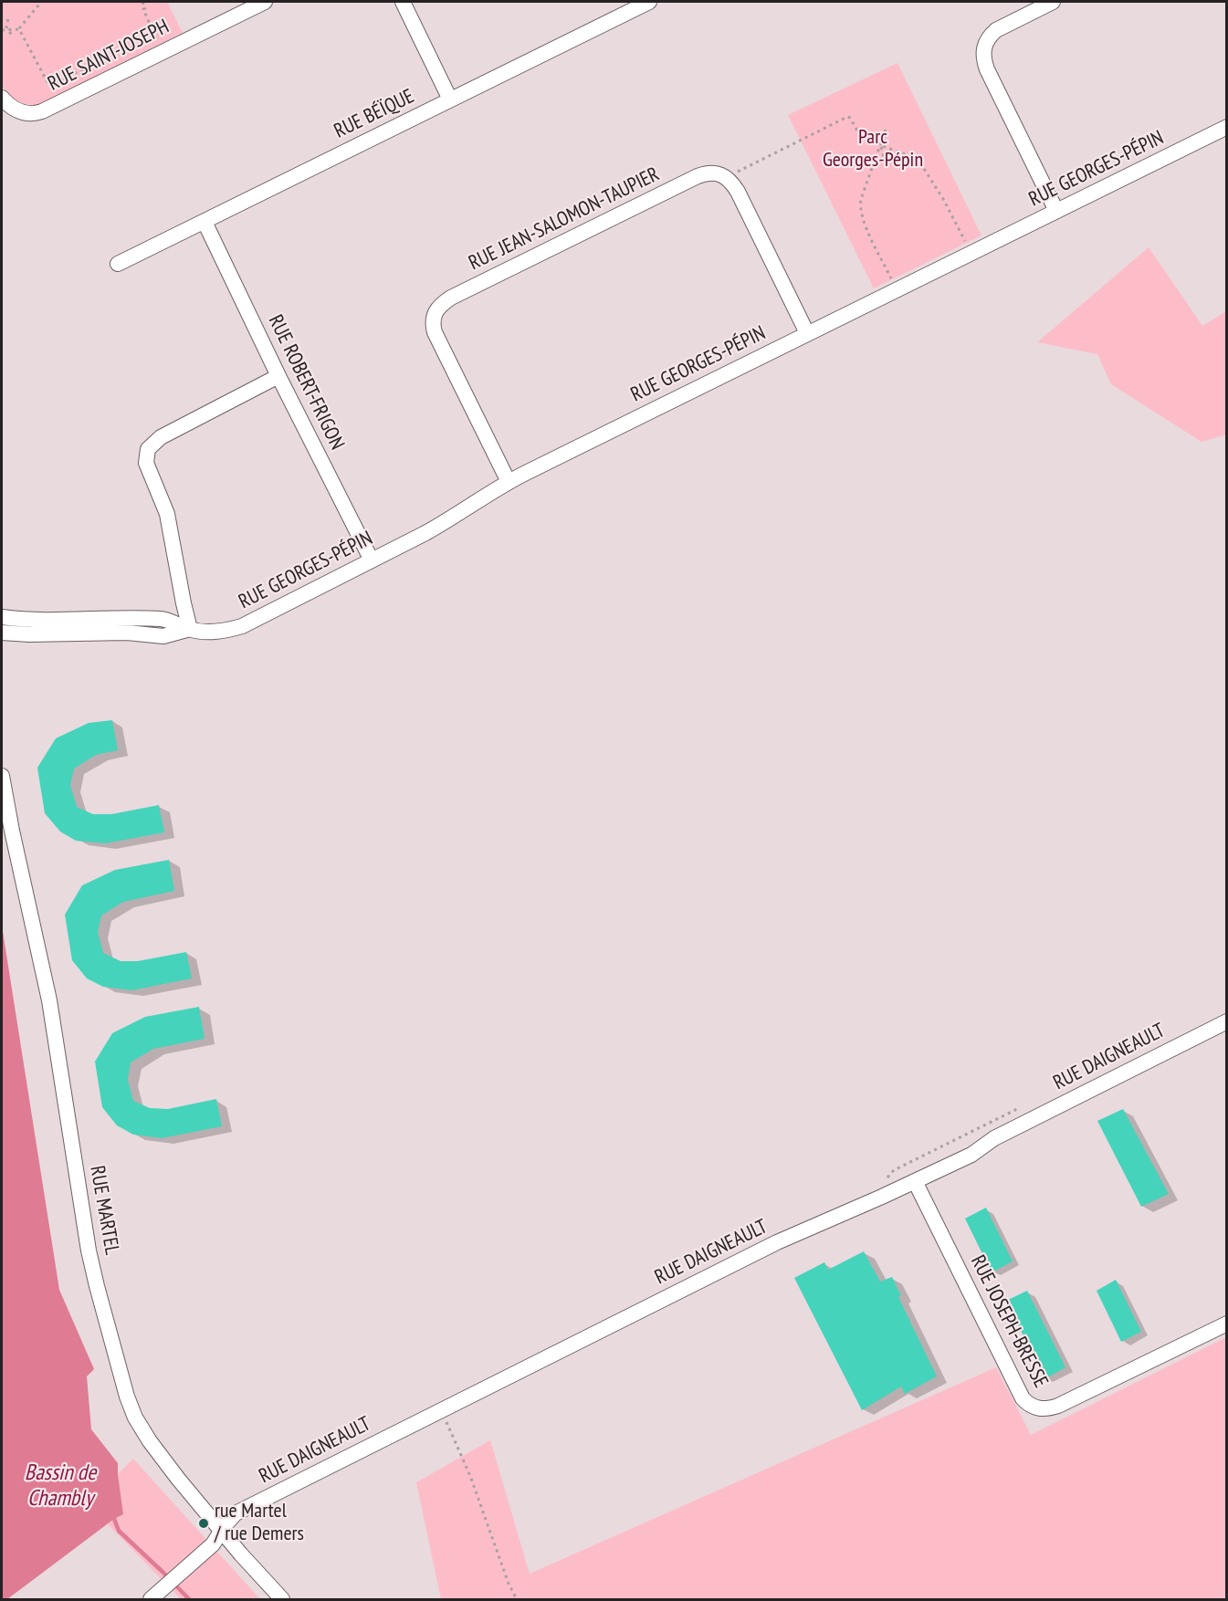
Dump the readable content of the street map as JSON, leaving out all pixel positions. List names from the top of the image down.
{
  "streets": {
    "street": [
      "RUE SAINT-JOSEPH",
      "RUE BÉÏQUE",
      "RUE GEORGES-PÉPIN",
      "RUE JEAN-SALOMON-TAUPIER",
      "RUE ROBERT-FRIGON",
      "RUE DAIGNEAULT",
      "RUE MARTEL",
      "RUE JOSEPH-BRESSE"
    ]
  },
  "crossings": [
    ["RUE BÉÏQUE", "RUE ROBERT-FRIGON"],
    ["RUE GEORGES-PÉPIN", "RUE JEAN-SALOMON-TAUPIER"],
    ["RUE GEORGES-PÉPIN", "RUE ROBERT-FRIGON"],
    ["RUE DAIGNEAULT", "RUE MARTEL"],
    ["RUE DAIGNEAULT", "RUE JOSEPH-BRESSE"]
  ],
  "water": ["Bassin de Chambly"],
  "parks": ["Parc Georges-Pépin"],
  "places": ["rue Martel / rue Demers"]
}
